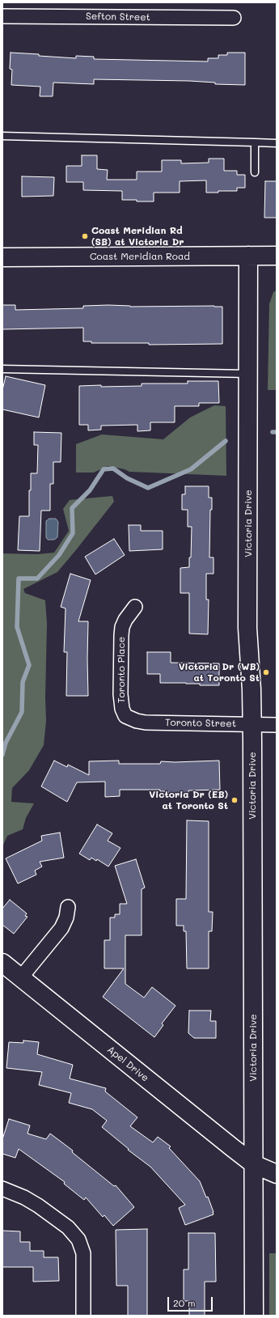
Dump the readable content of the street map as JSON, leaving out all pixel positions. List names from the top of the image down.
{
  "streets": {
    "main road": ["Coast Meridian Road", "Victoria Drive", "Apel Drive"],
    "street": ["Sefton Street", "Toronto Place", "Toronto Street"]
  },
  "crossings": [
    ["Coast Meridian Road", "Victoria Drive"],
    ["Victoria Drive", "Toronto Street"],
    ["Victoria Drive", "Apel Drive"],
    ["Toronto Place", "Toronto Street"]
  ],
  "places": ["Coast Meridian Rd (SB) at Victoria Dr", "Victoria Dr (WB) at Toronto St", "Victoria Dr (EB) at Toronto St"],
  "scale_bar": "20 m"
}
